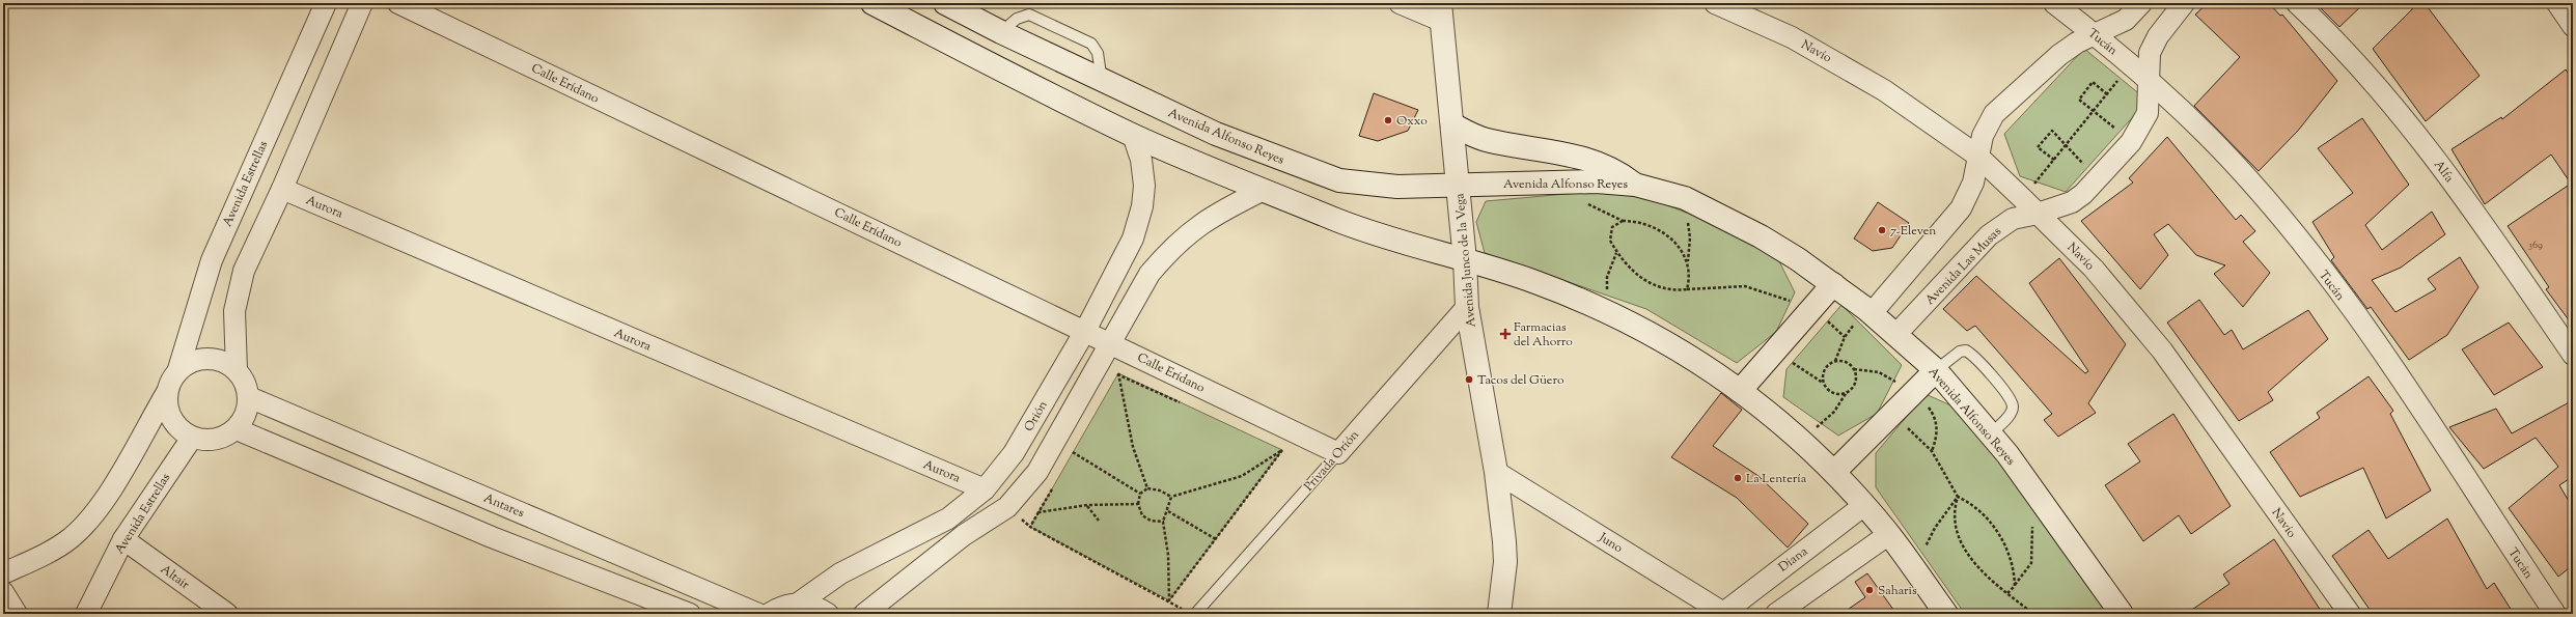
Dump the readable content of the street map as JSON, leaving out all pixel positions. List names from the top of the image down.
{
  "streets": {
    "main road": ["Avenida Alfonso Reyes", "Avenida Junco de la Vega"],
    "street": [
      "Tucán",
      "Navío",
      "Calle Erídano",
      "Alfa",
      "Avenida Estrellas",
      "Aurora",
      "Avenida Las Musas",
      "Orión",
      "Privada Orión",
      "Antares",
      "Juno",
      "Diana",
      "Altair"
    ]
  },
  "crossings": [
    ["Tucán", "Avenida Las Musas"],
    ["Navío", "Avenida Las Musas"],
    ["Calle Erídano", "Orión"],
    ["Calle Erídano", "Privada Orión"],
    ["Avenida Alfonso Reyes", "Avenida Junco de la Vega"],
    ["Avenida Alfonso Reyes", "Avenida Las Musas"],
    ["Avenida Estrellas", "Antares"],
    ["Avenida Estrellas", "Altair"],
    ["Aurora", "Orión"],
    ["Avenida Junco de la Vega", "Privada Orión"],
    ["Avenida Junco de la Vega", "Juno"],
    ["Juno", "Diana"]
  ],
  "places": {
    "other": [
      "Oxxo",
      "7-Eleven",
      "Tacos del Güero",
      "La Lentería",
      "Saharis"
    ],
    "health": ["Farmacias del Ahorro"]
  },
  "house_numbers": ["369"]
}
